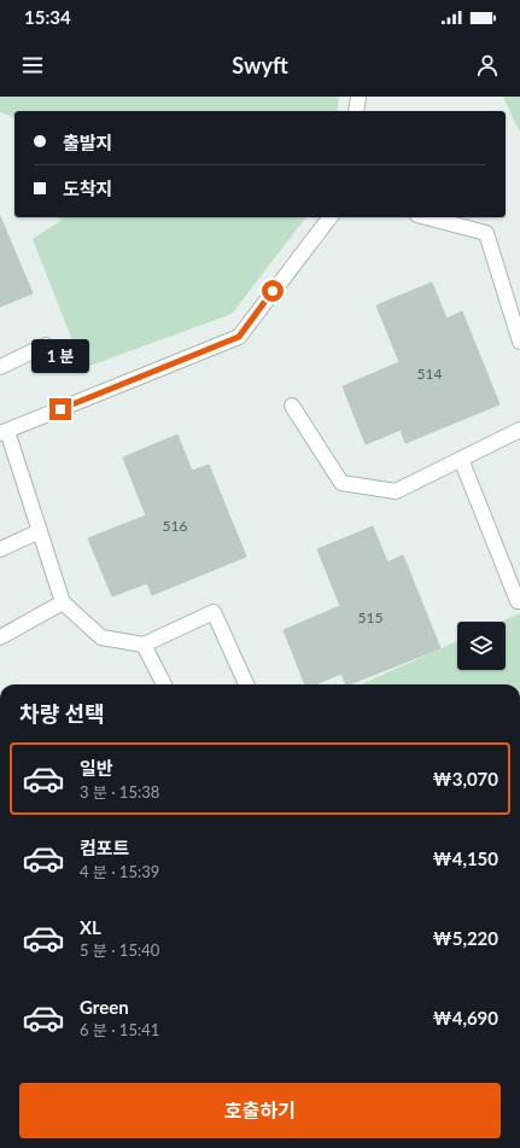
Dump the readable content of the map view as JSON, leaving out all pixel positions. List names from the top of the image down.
{
  "house_numbers": ["514", "516", "515"],
  "page": {
    "status": "15:34",
    "header": "Swyft",
    "banner": ["출발지", "도착지"],
    "bubble": "1 분",
    "heading": "차량 선택",
    "list": [
      {
        "name": "일반",
        "note": "3 분 · 15:38",
        "value": "₩3,070"
      },
      {
        "name": "컴포트",
        "note": "4 분 · 15:39",
        "value": "₩4,150"
      },
      {
        "name": "XL",
        "note": "5 분 · 15:40",
        "value": "₩5,220"
      },
      {
        "name": "Green",
        "note": "6 분 · 15:41",
        "value": "₩4,690"
      }
    ],
    "buttons": "호출하기"
  }
}
